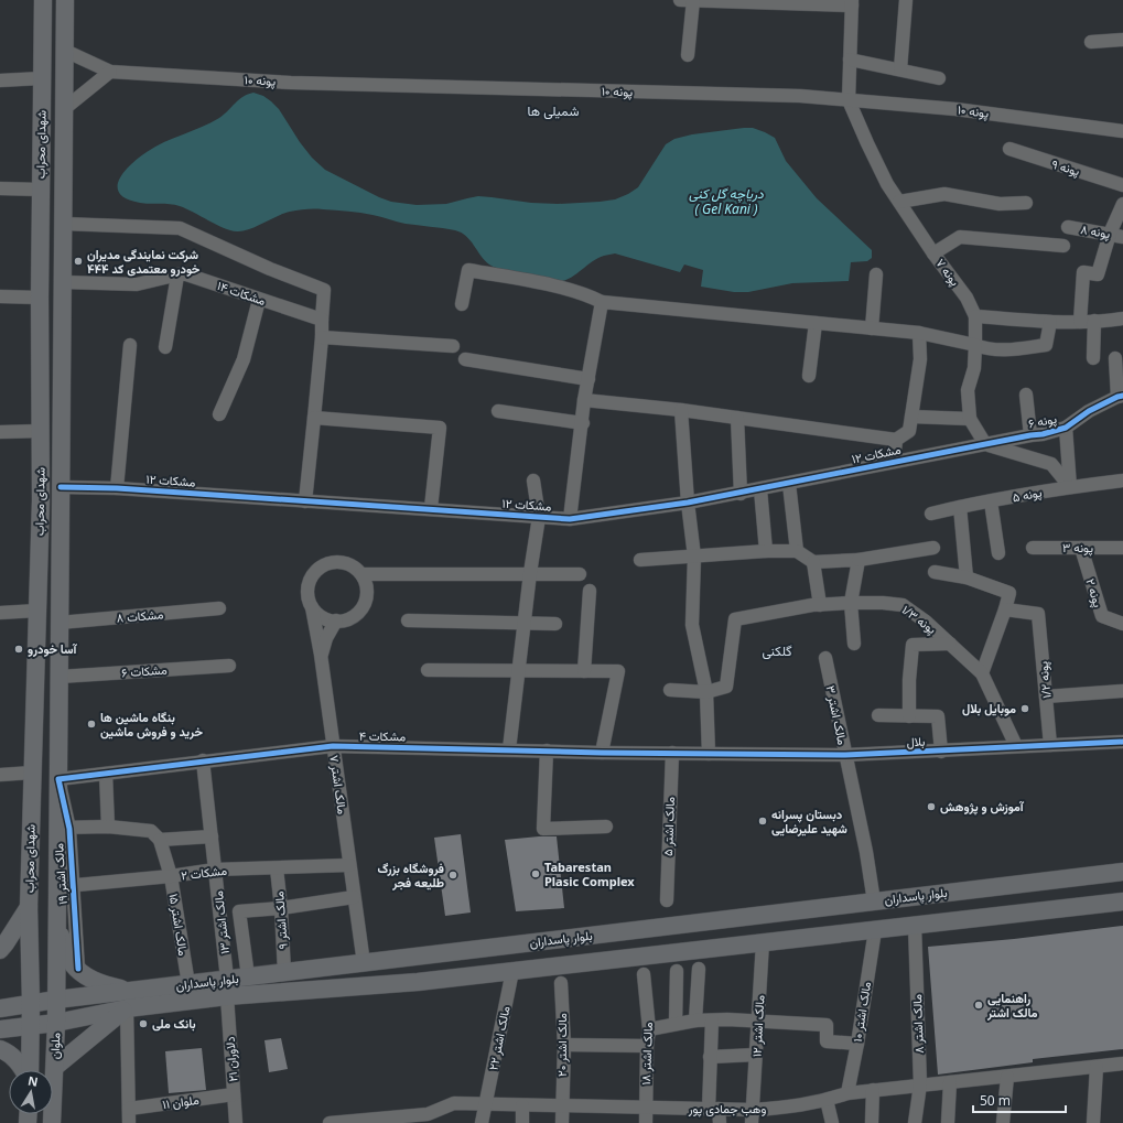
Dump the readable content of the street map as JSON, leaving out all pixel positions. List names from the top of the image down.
{
  "streets": {
    "main road": ["شهدای محراب", "بلوار پاسداران", "ملوان"],
    "street": [
      "پونه ۱۰",
      "پونه ۹",
      "پونه ۸",
      "پونه ۷",
      "مشکات ۱۴",
      "پونه ۶",
      "مشکات ۱۲",
      "پونه ۵",
      "پونه ۳",
      "پونه ۲",
      "مشکات ۸",
      "پونه ۱/۳",
      "مشکات ۶",
      "پونه ۱/۲",
      "مالک اشتر ۳",
      "مشکات ۴",
      "بلال",
      "مالک اشتر ۷",
      "مالک اشتر ۵",
      "مشکات ۲",
      "مالک اشتر ۱۹",
      "مالک اشتر ۹",
      "مالک اشتر ۱۳",
      "مالک اشتر ۱۵",
      "مالک اشتر ۱۰",
      "مالک اشتر ۸",
      "مالک اشتر ۱۲",
      "مالک اشتر ۲۲",
      "مالک اشتر ۲۰",
      "مالک اشتر ۱۸",
      "دلاوران ۲۱",
      "ملوان ۱۱",
      "وهب جمادی پور"
    ]
  },
  "crossings": [
    ["پونه ۱۰", "پونه ۷"],
    ["شهدای محراب", "مشکات ۱۴"],
    ["شهدای محراب", "مشکات ۱۲"],
    ["شهدای محراب", "مشکات ۸"],
    ["شهدای محراب", "مشکات ۶"],
    ["شهدای محراب", "مشکات ۴"],
    ["شهدای محراب", "مشکات ۲"],
    ["شهدای محراب", "مالک اشتر ۱۹"],
    ["شهدای محراب", "بلوار پاسداران"],
    ["شهدای محراب", "ملوان"],
    ["پونه ۶", "مشکات ۱۲"],
    ["پونه ۳", "پونه ۲"],
    ["پونه ۱/۳", "بلال"],
    ["پونه ۱/۲", "بلال"],
    ["مالک اشتر ۳", "بلال"],
    ["مالک اشتر ۳", "بلوار پاسداران"],
    ["مشکات ۴", "بلال"],
    ["مشکات ۴", "مالک اشتر ۷"],
    ["مشکات ۴", "مالک اشتر ۵"],
    ["مشکات ۴", "مالک اشتر ۱۳"],
    ["مالک اشتر ۷", "مشکات ۲"],
    ["مالک اشتر ۷", "بلوار پاسداران"],
    ["مشکات ۲", "مالک اشتر ۱۹"],
    ["مشکات ۲", "مالک اشتر ۹"],
    ["مشکات ۲", "مالک اشتر ۱۳"],
    ["مشکات ۲", "مالک اشتر ۱۵"],
    ["بلوار پاسداران", "مالک اشتر ۹"],
    ["بلوار پاسداران", "مالک اشتر ۱۳"],
    ["بلوار پاسداران", "مالک اشتر ۱۵"],
    ["بلوار پاسداران", "مالک اشتر ۱۰"],
    ["بلوار پاسداران", "مالک اشتر ۸"],
    ["بلوار پاسداران", "مالک اشتر ۱۲"],
    ["بلوار پاسداران", "مالک اشتر ۲۲"],
    ["بلوار پاسداران", "ملوان"],
    ["بلوار پاسداران", "دلاوران ۲۱"],
    ["مالک اشتر ۱۳", "دلاوران ۲۱"],
    ["مالک اشتر ۱۰", "وهب جمادی پور"],
    ["مالک اشتر ۸", "وهب جمادی پور"],
    ["مالک اشتر ۱۲", "وهب جمادی پور"],
    ["مالک اشتر ۲۲", "وهب جمادی پور"],
    ["مالک اشتر ۲۰", "وهب جمادی پور"],
    ["مالک اشتر ۱۸", "وهب جمادی پور"],
    ["دلاوران ۲۱", "ملوان ۱۱"]
  ],
  "districts": ["شمیلی ها", "گلکنی"],
  "water": ["دریاچه گل کنی ( Gel Kani )"],
  "places": [
    "شرکت نمایندگی مدیران خودرو معتمدی کد ۴۴۴",
    "آسا خودرو",
    "موبایل بلال",
    "بنگاه ماشین ها خرید و فروش ماشین",
    "آموزش و پژوهش",
    "دبستان پسرانه شهید علیرضایی",
    "Tabarestan Plasic Complex",
    "فروشگاه بزرگ طلیعه فجر",
    "راهنمایی مالک اشتر",
    "بانک ملی"
  ],
  "scale_bar": "50 m",
  "north": "top"
}
